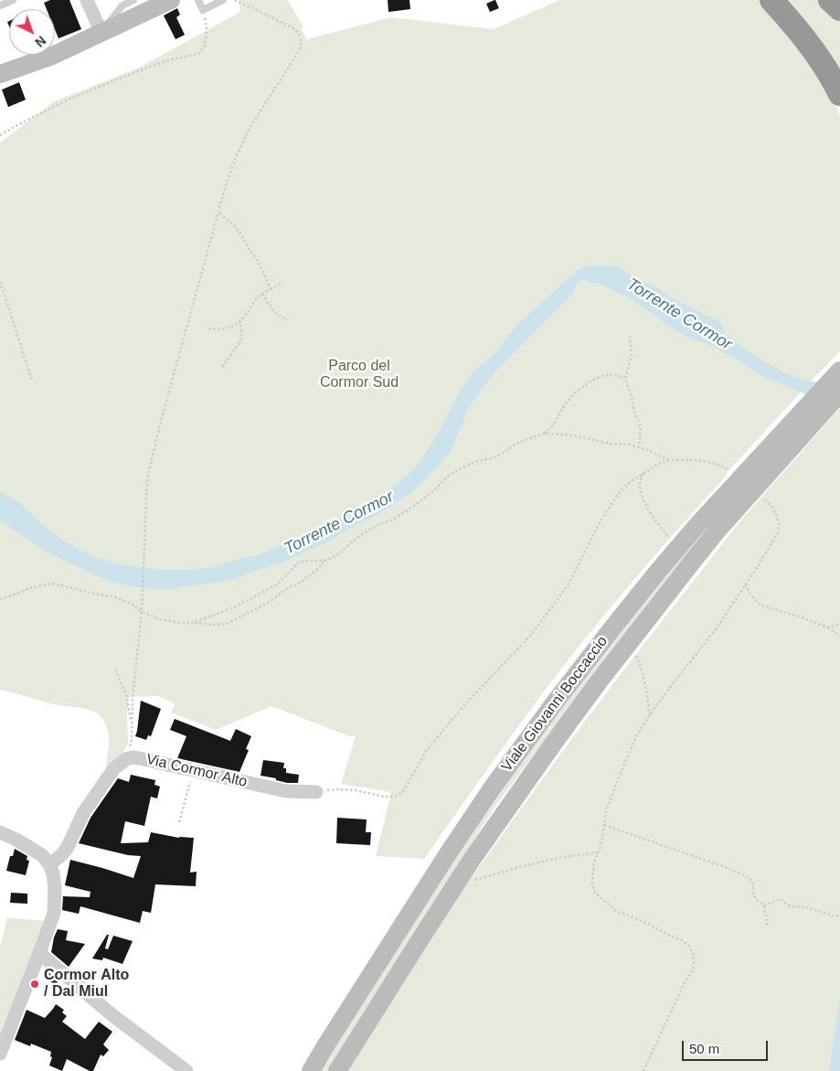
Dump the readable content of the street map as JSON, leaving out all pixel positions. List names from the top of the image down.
{
  "streets": {
    "main road": ["Viale Giovanni Boccaccio"],
    "street": ["Via Cormor Alto"]
  },
  "water": ["Torrente Cormor"],
  "parks": ["Parco del Cormor Sud"],
  "places": ["Cormor Alto / Dal Miul"],
  "scale_bar": "50 m",
  "north": "bottom right"
}
